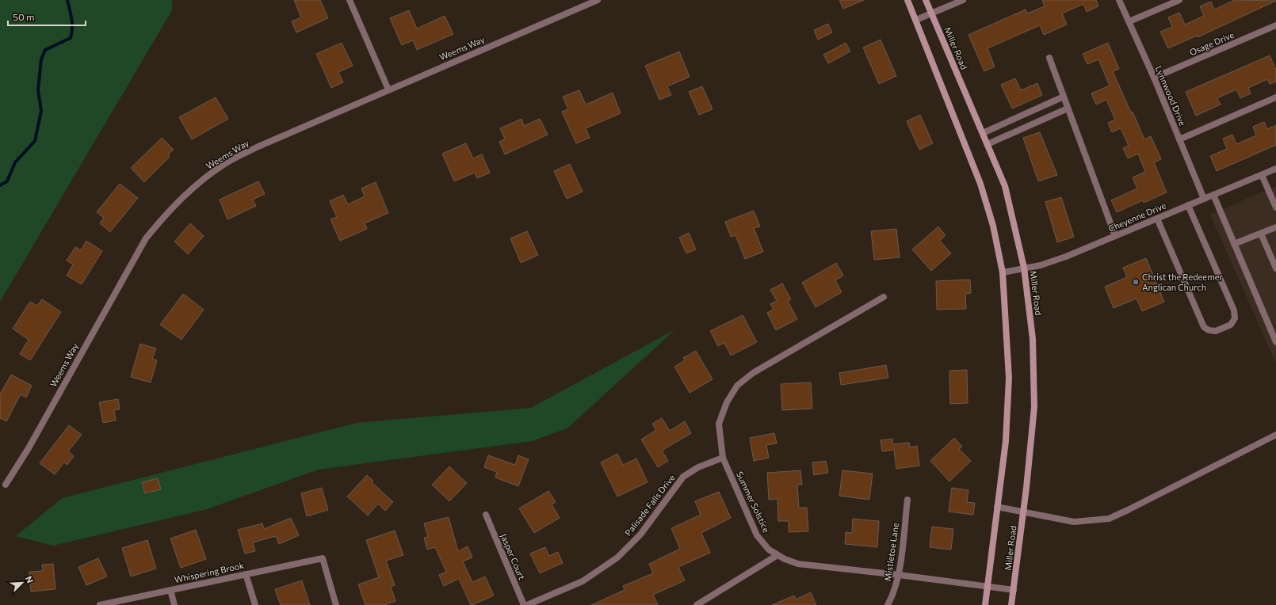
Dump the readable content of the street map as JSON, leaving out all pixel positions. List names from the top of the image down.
{
  "streets": {
    "main road": ["Miller Road"],
    "street": [
      "Osage Drive",
      "Weems Way",
      "Lynnwood Drive",
      "Cheyenne Drive",
      "Summer Solstice",
      "Palisade Falls Drive",
      "Mistletoe Lane",
      "Jasper Court",
      "Whispering Brook"
    ]
  },
  "crossings": [
    ["Osage Drive", "Lynnwood Drive"],
    ["Miller Road", "Cheyenne Drive"],
    ["Miller Road", "Summer Solstice"],
    ["Lynnwood Drive", "Cheyenne Drive"],
    ["Summer Solstice", "Palisade Falls Drive"],
    ["Summer Solstice", "Mistletoe Lane"]
  ],
  "places": ["Christ the Redeemer Anglican Church"],
  "scale_bar": "50 m",
  "north": "top right"
}
